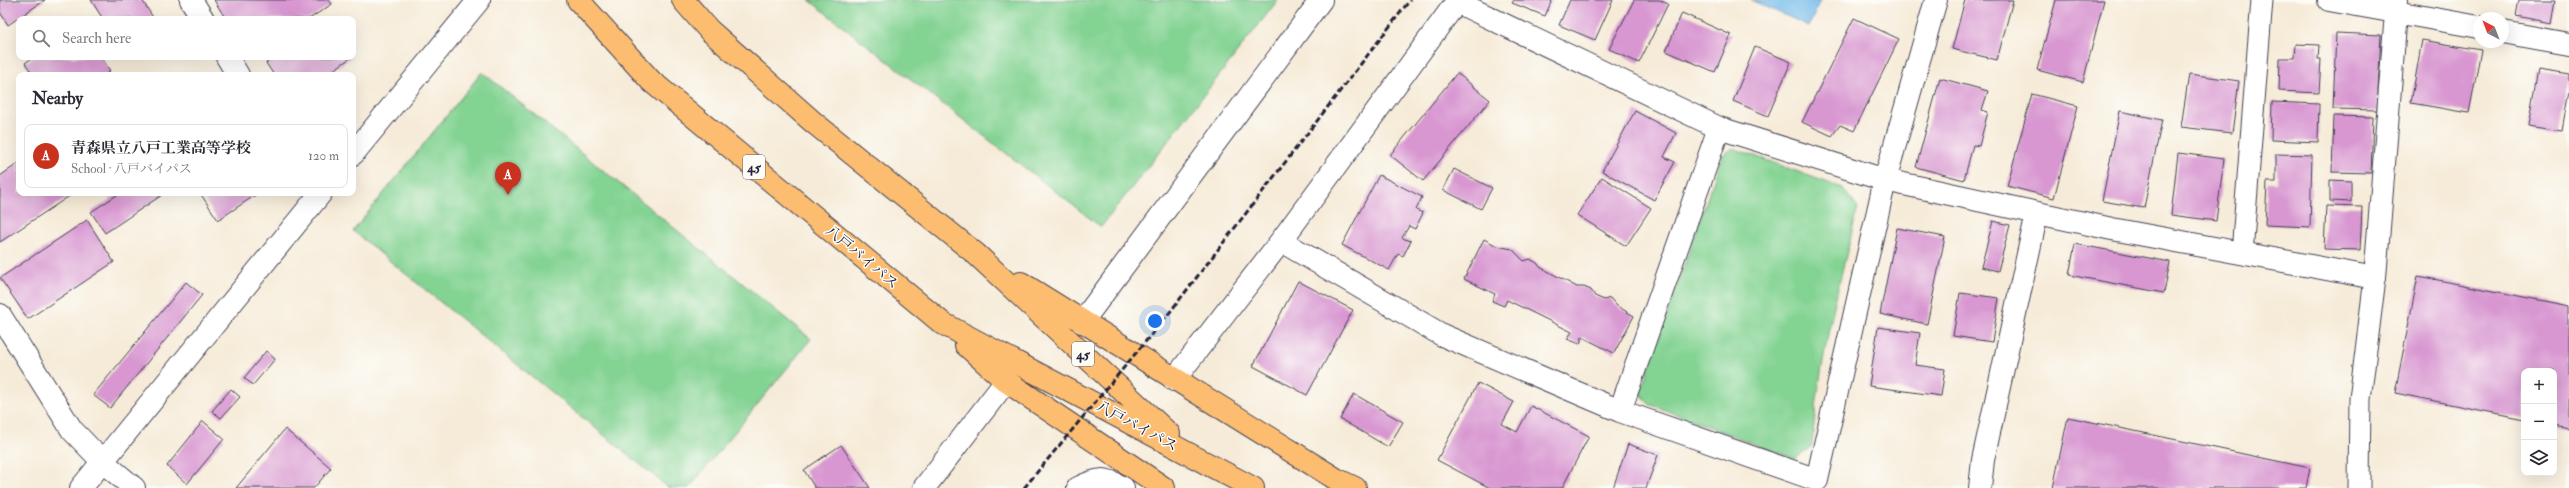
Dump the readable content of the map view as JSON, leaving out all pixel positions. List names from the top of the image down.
{
  "streets": {
    "highway": ["45", "八戸バイパス"]
  },
  "north": "top left",
  "page": {
    "search": "Search here",
    "heading": "Nearby",
    "list": [
      {
        "mark": "A",
        "name": "青森県立八戸工業高等学校",
        "note": "School · 八戸バイパス",
        "value": "120 m"
      }
    ],
    "pins": "A",
    "map_buttons": ["+", "−"]
  }
}
